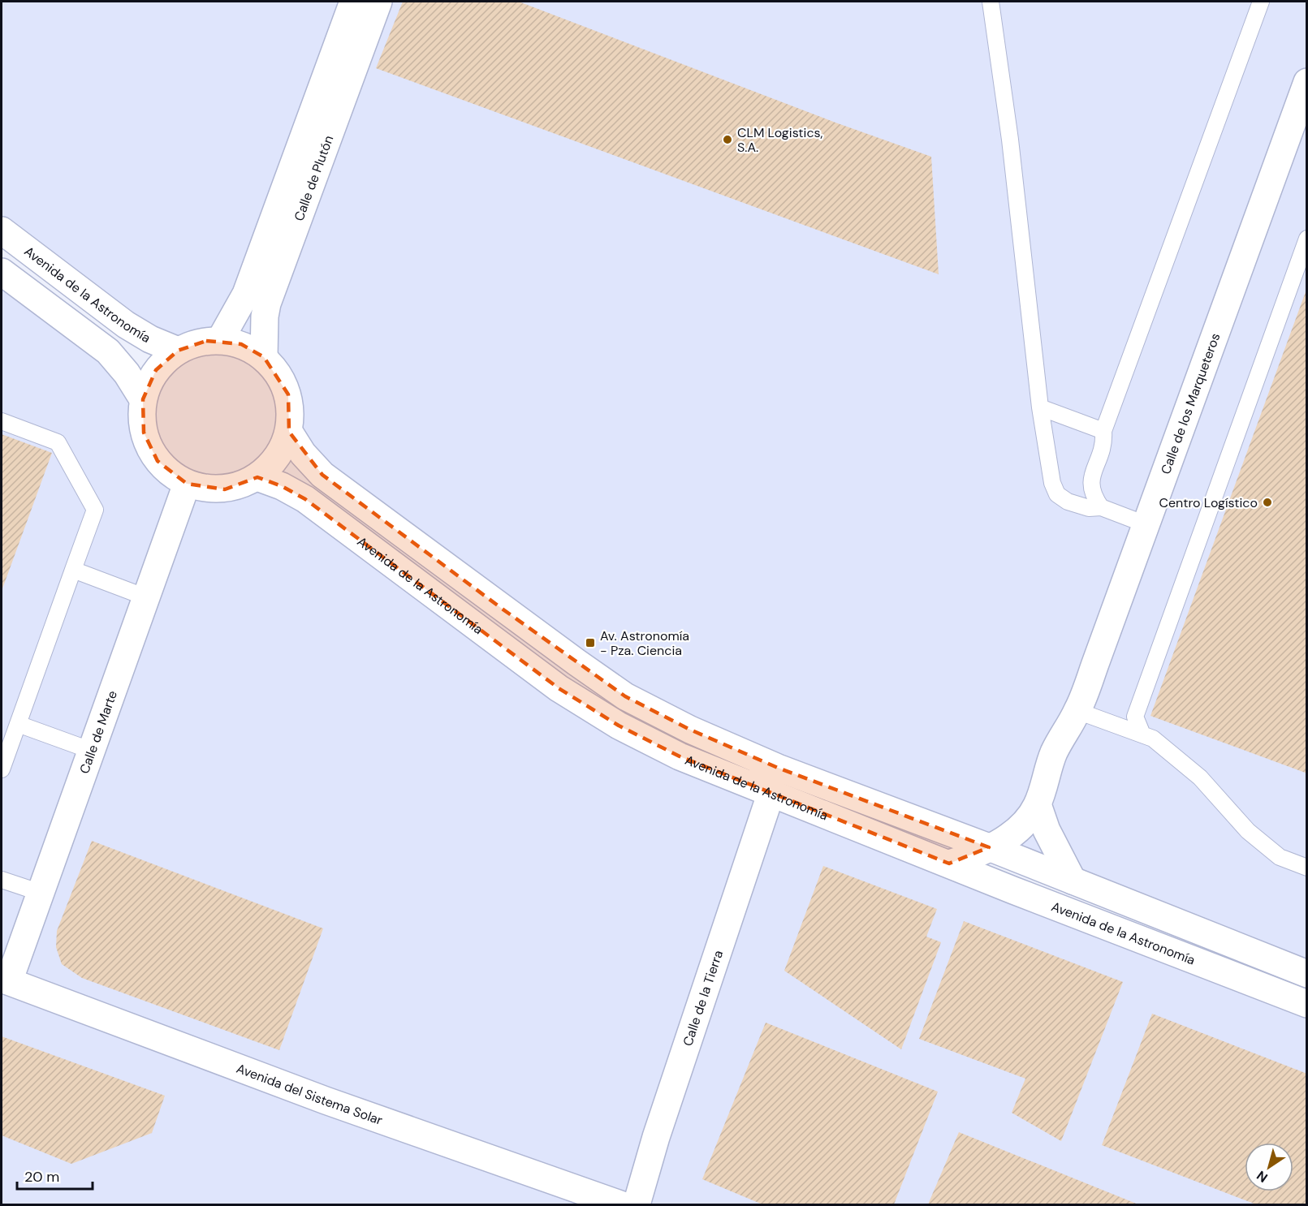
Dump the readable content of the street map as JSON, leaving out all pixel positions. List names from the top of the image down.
{
  "streets": {
    "street": [
      "Calle de Plutón",
      "Avenida de la Astronomía",
      "Calle de los Marqueteros",
      "Calle de Marte",
      "Calle de la Tierra",
      "Avenida del Sistema Solar"
    ]
  },
  "crossings": [
    ["Calle de Plutón", "Avenida de la Astronomía"],
    ["Calle de Plutón", "Calle de Marte"],
    ["Avenida de la Astronomía", "Calle de los Marqueteros"],
    ["Avenida de la Astronomía", "Calle de Marte"],
    ["Avenida de la Astronomía", "Calle de la Tierra"],
    ["Calle de Marte", "Avenida del Sistema Solar"]
  ],
  "places": {
    "other": ["CLM Logistics, S.A.", "Centro Logístico"],
    "transit": ["Av. Astronomía - Pza. Ciencia"]
  },
  "scale_bar": "20 m",
  "north": "bottom left"
}
